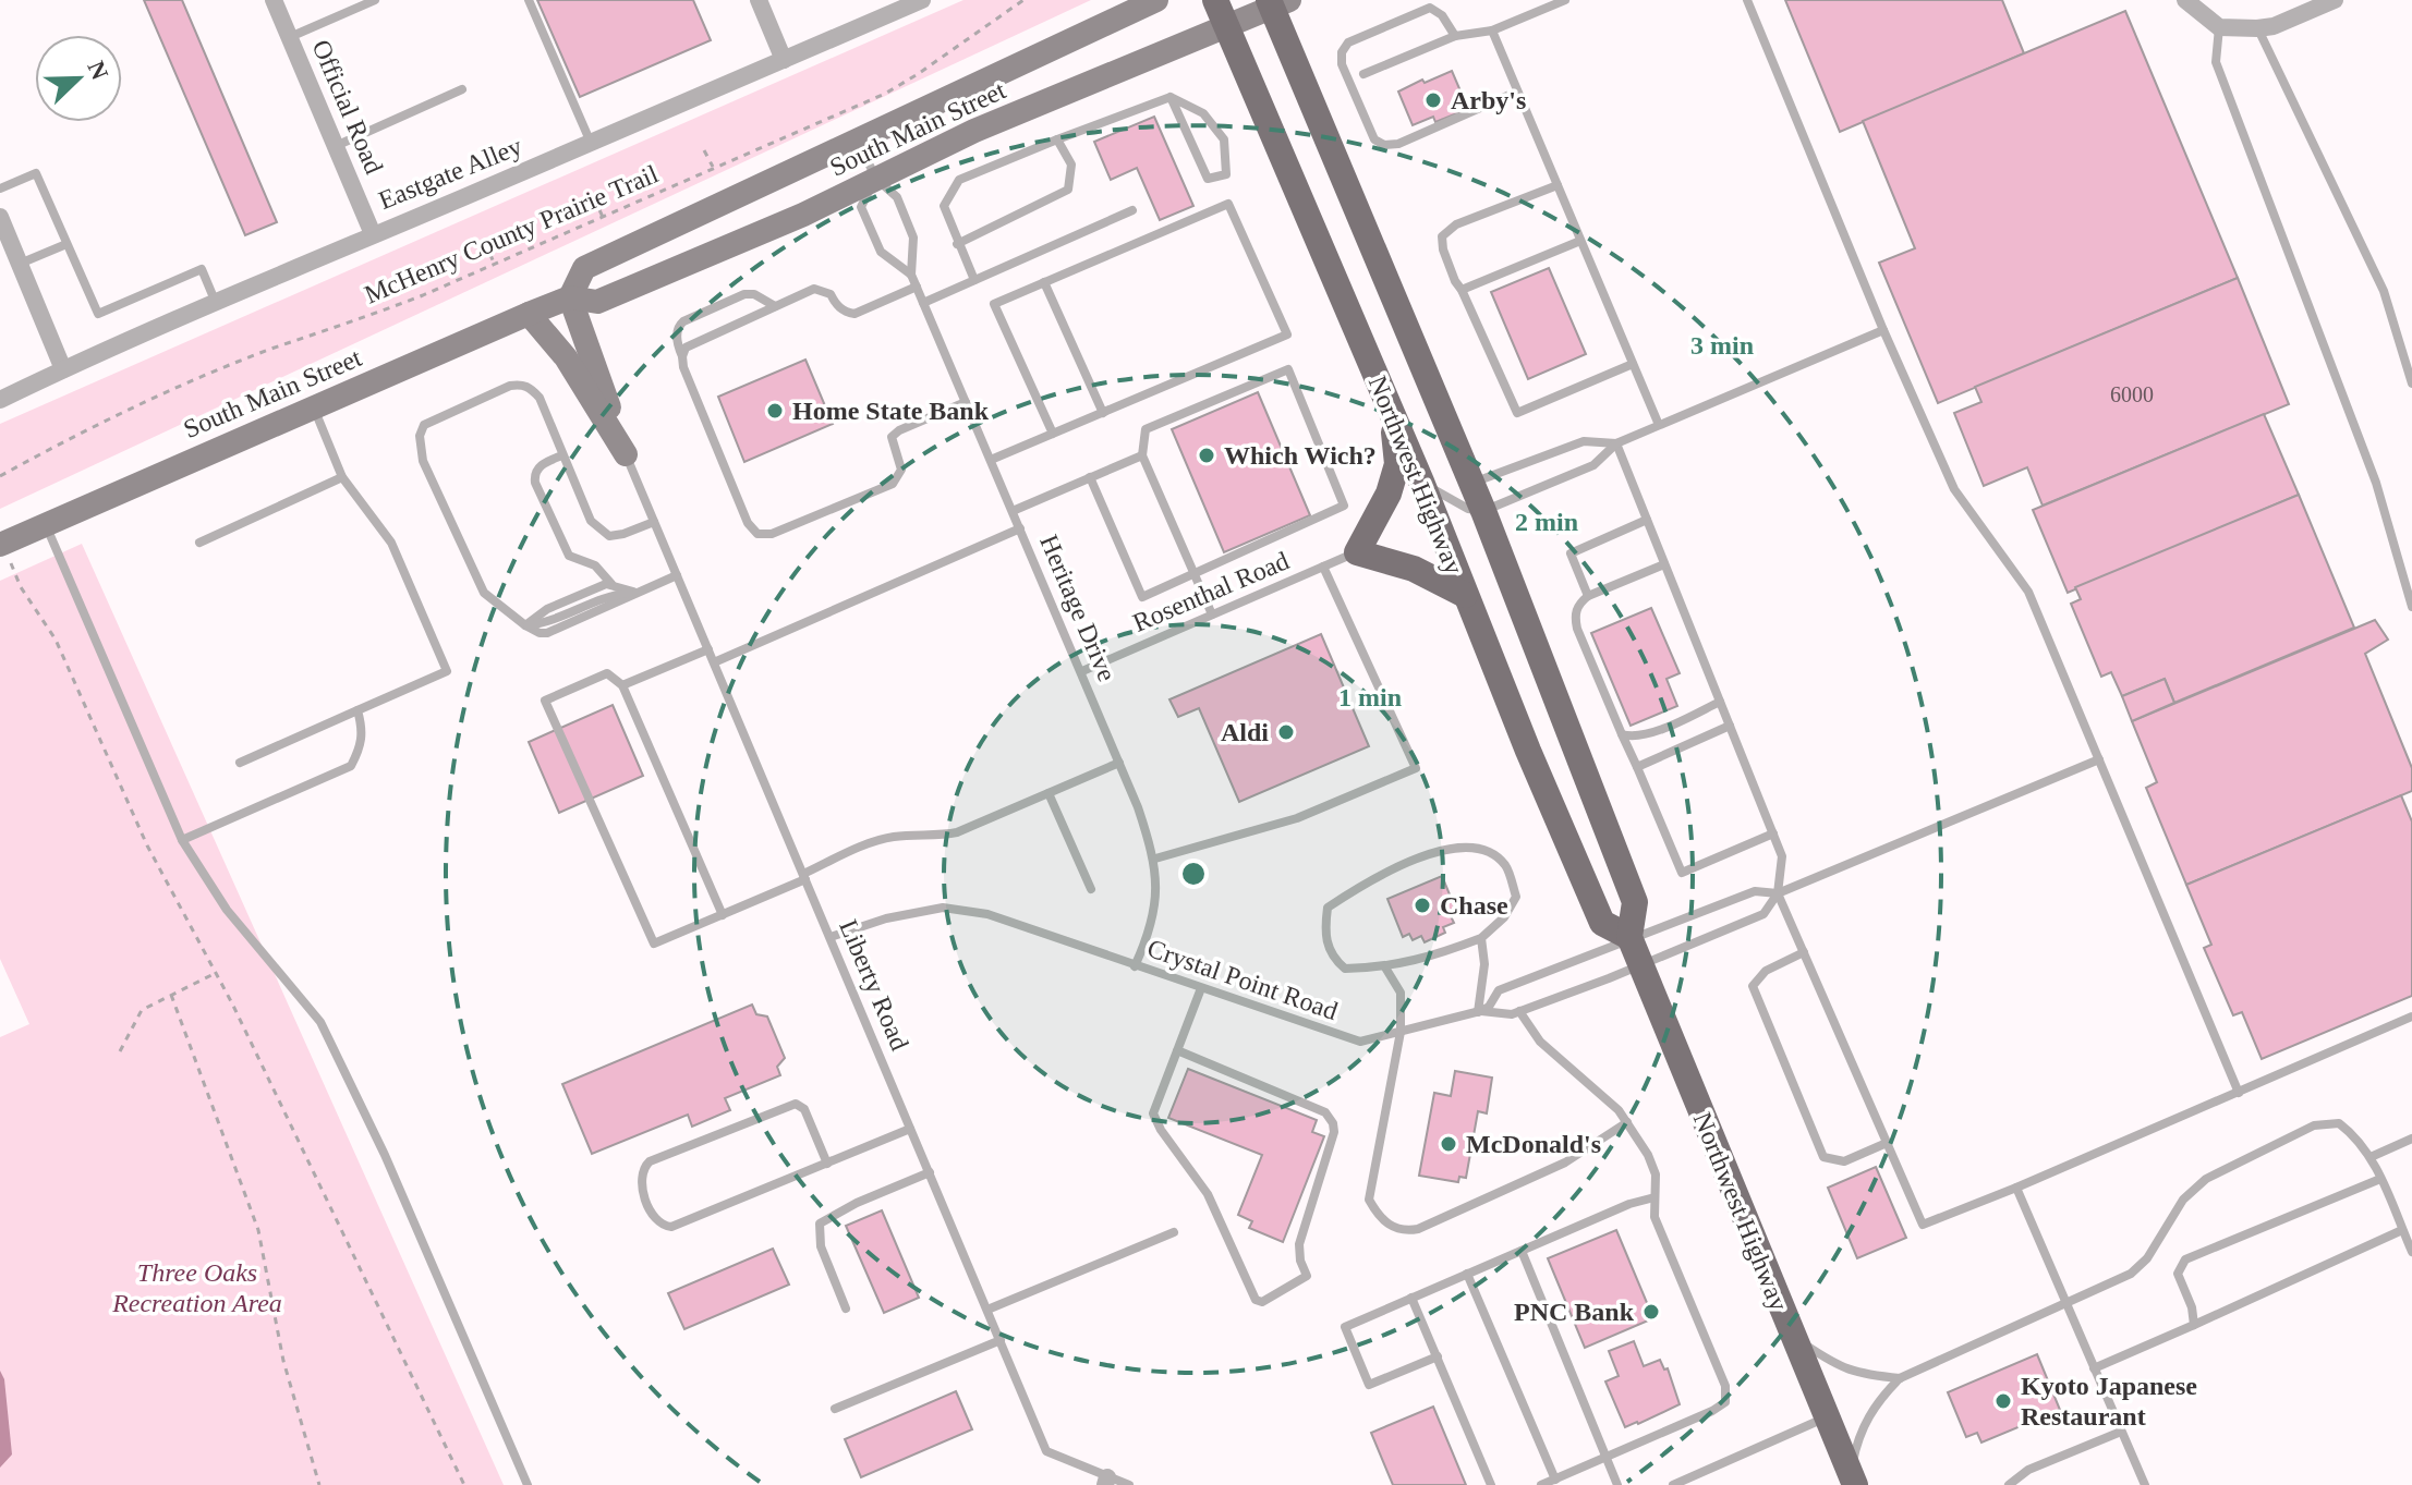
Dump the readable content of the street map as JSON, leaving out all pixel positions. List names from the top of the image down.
{
  "streets": {
    "main road": ["Northwest Highway"],
    "street": ["Official Road", "South Main Street", "Eastgate Alley"],
    "lane": [
      "Rosenthal Road",
      "Heritage Drive",
      "Crystal Point Road",
      "Liberty Road"
    ],
    "path": ["McHenry County Prairie Trail"]
  },
  "crossings": [
    ["Official Road", "Eastgate Alley"],
    ["South Main Street", "Northwest Highway"],
    ["South Main Street", "Heritage Drive"],
    ["Northwest Highway", "Crystal Point Road"],
    ["Rosenthal Road", "Heritage Drive"],
    ["Heritage Drive", "Crystal Point Road"],
    ["Crystal Point Road", "Liberty Road"]
  ],
  "parks": ["Three Oaks Recreation Area"],
  "places": [
    "Arby's",
    "Home State Bank",
    "Which Wich?",
    "Aldi",
    "Chase",
    "McDonald's",
    "PNC Bank",
    "Kyoto Japanese Restaurant"
  ],
  "house_numbers": ["6000"],
  "north": "top right",
  "rings": ["3 min", "2 min", "1 min"]
}
